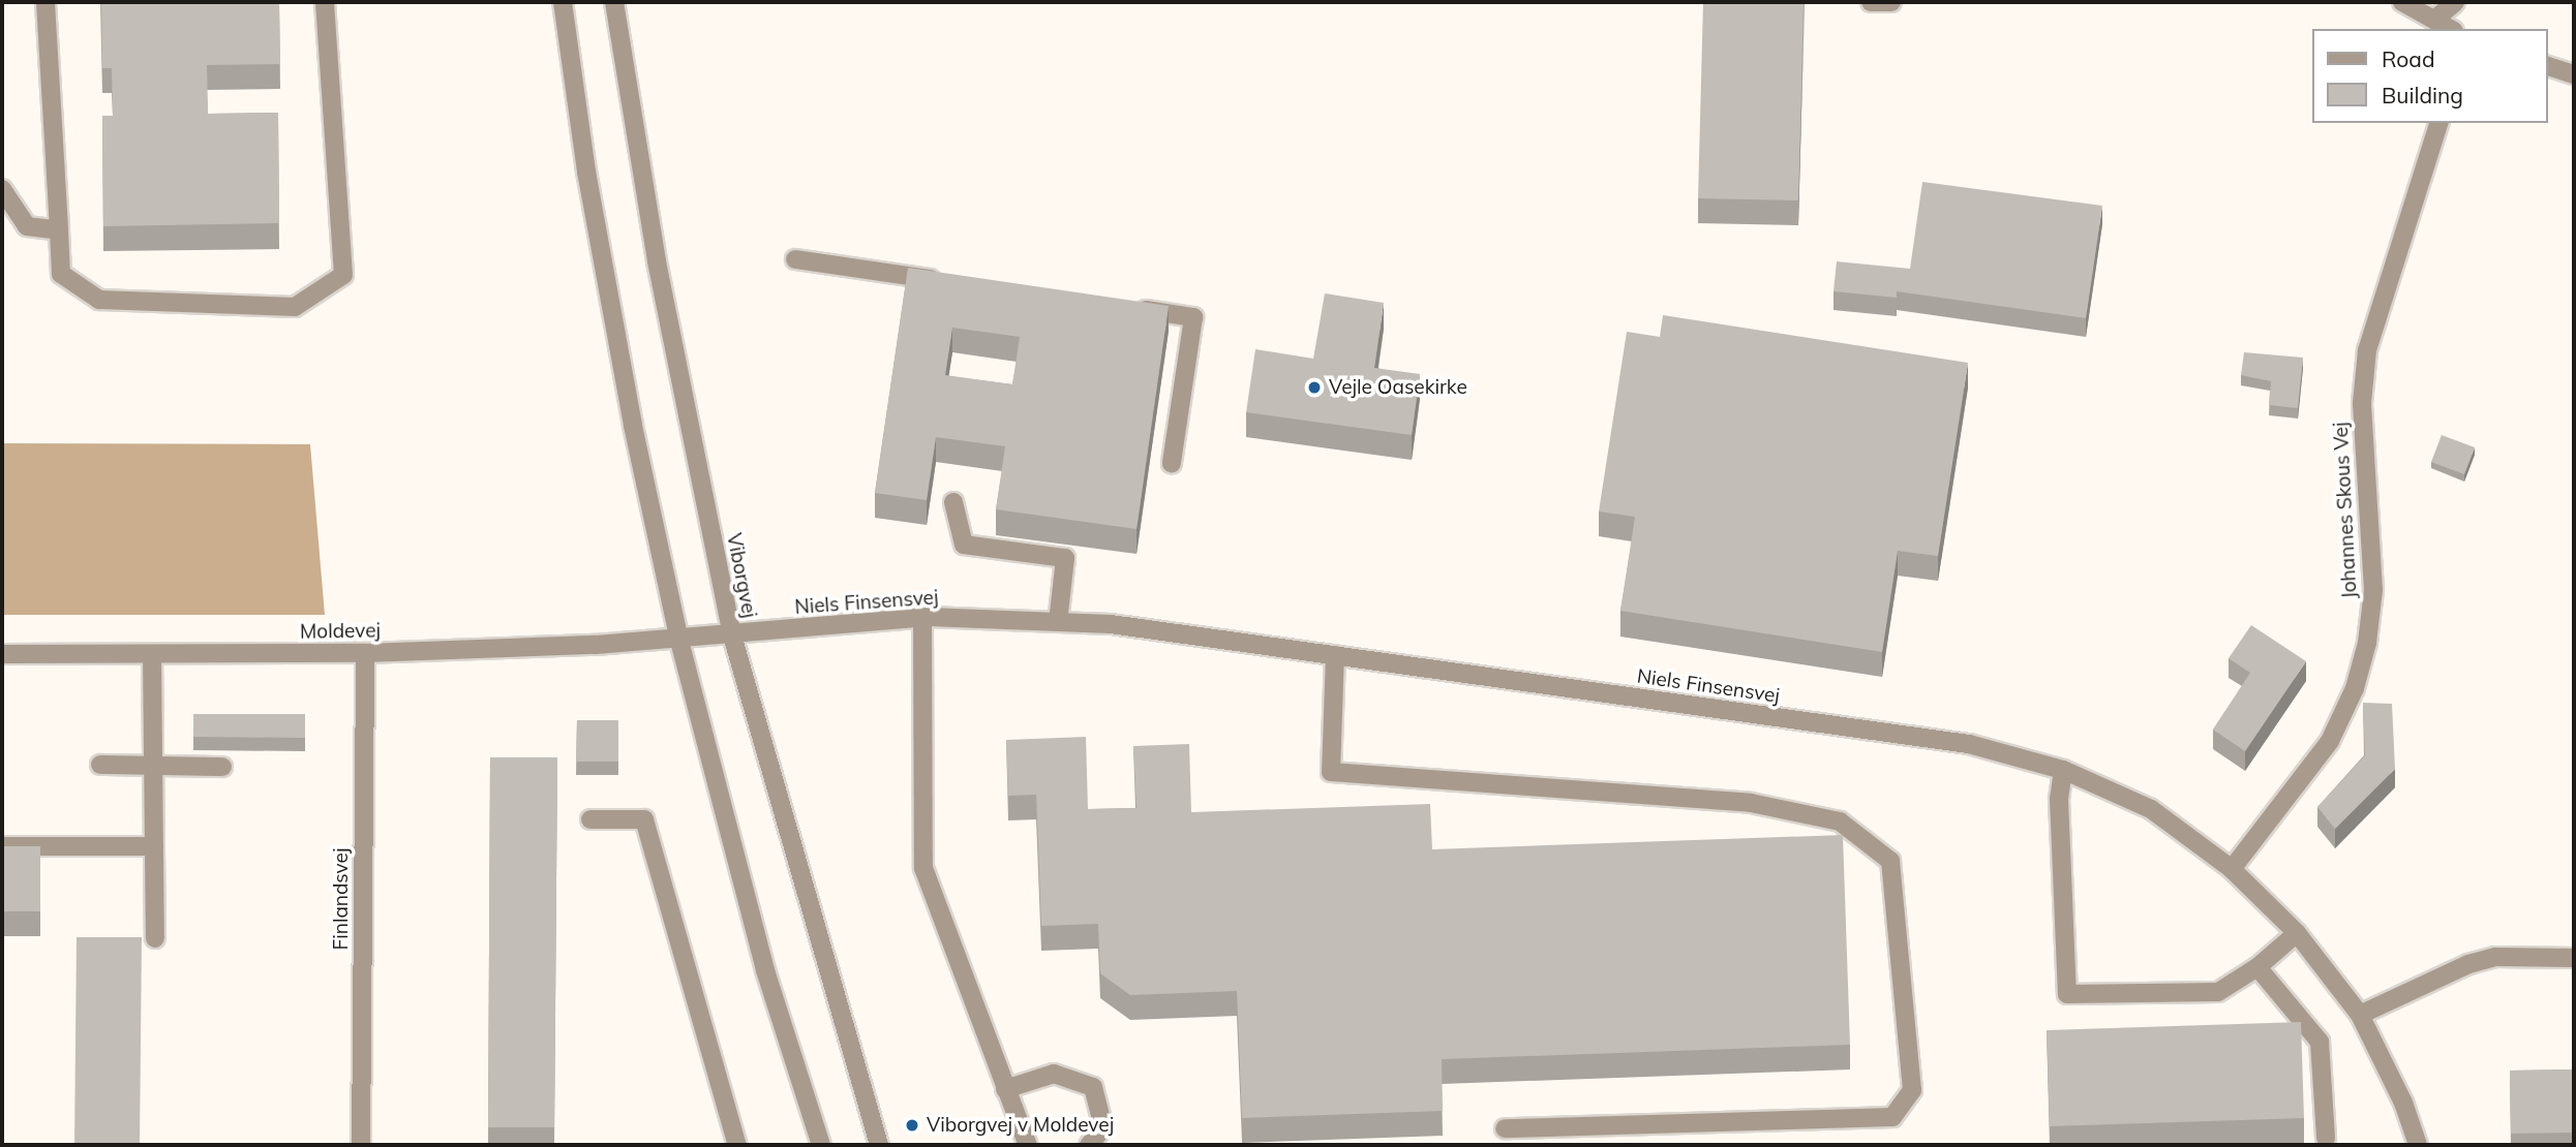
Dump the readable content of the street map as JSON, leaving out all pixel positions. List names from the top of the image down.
{
  "streets": {
    "street": [
      "Johannes Skous Vej",
      "Viborgvej",
      "Niels Finsensvej",
      "Moldevej",
      "Finlandsvej"
    ]
  },
  "crossings": [
    ["Johannes Skous Vej", "Niels Finsensvej"],
    ["Viborgvej", "Niels Finsensvej"],
    ["Niels Finsensvej", "Moldevej"],
    ["Moldevej", "Finlandsvej"]
  ],
  "places": ["Vejle Oasekirke", "Viborgvej v Moldevej"],
  "legend": ["Road", "Building"]
}
